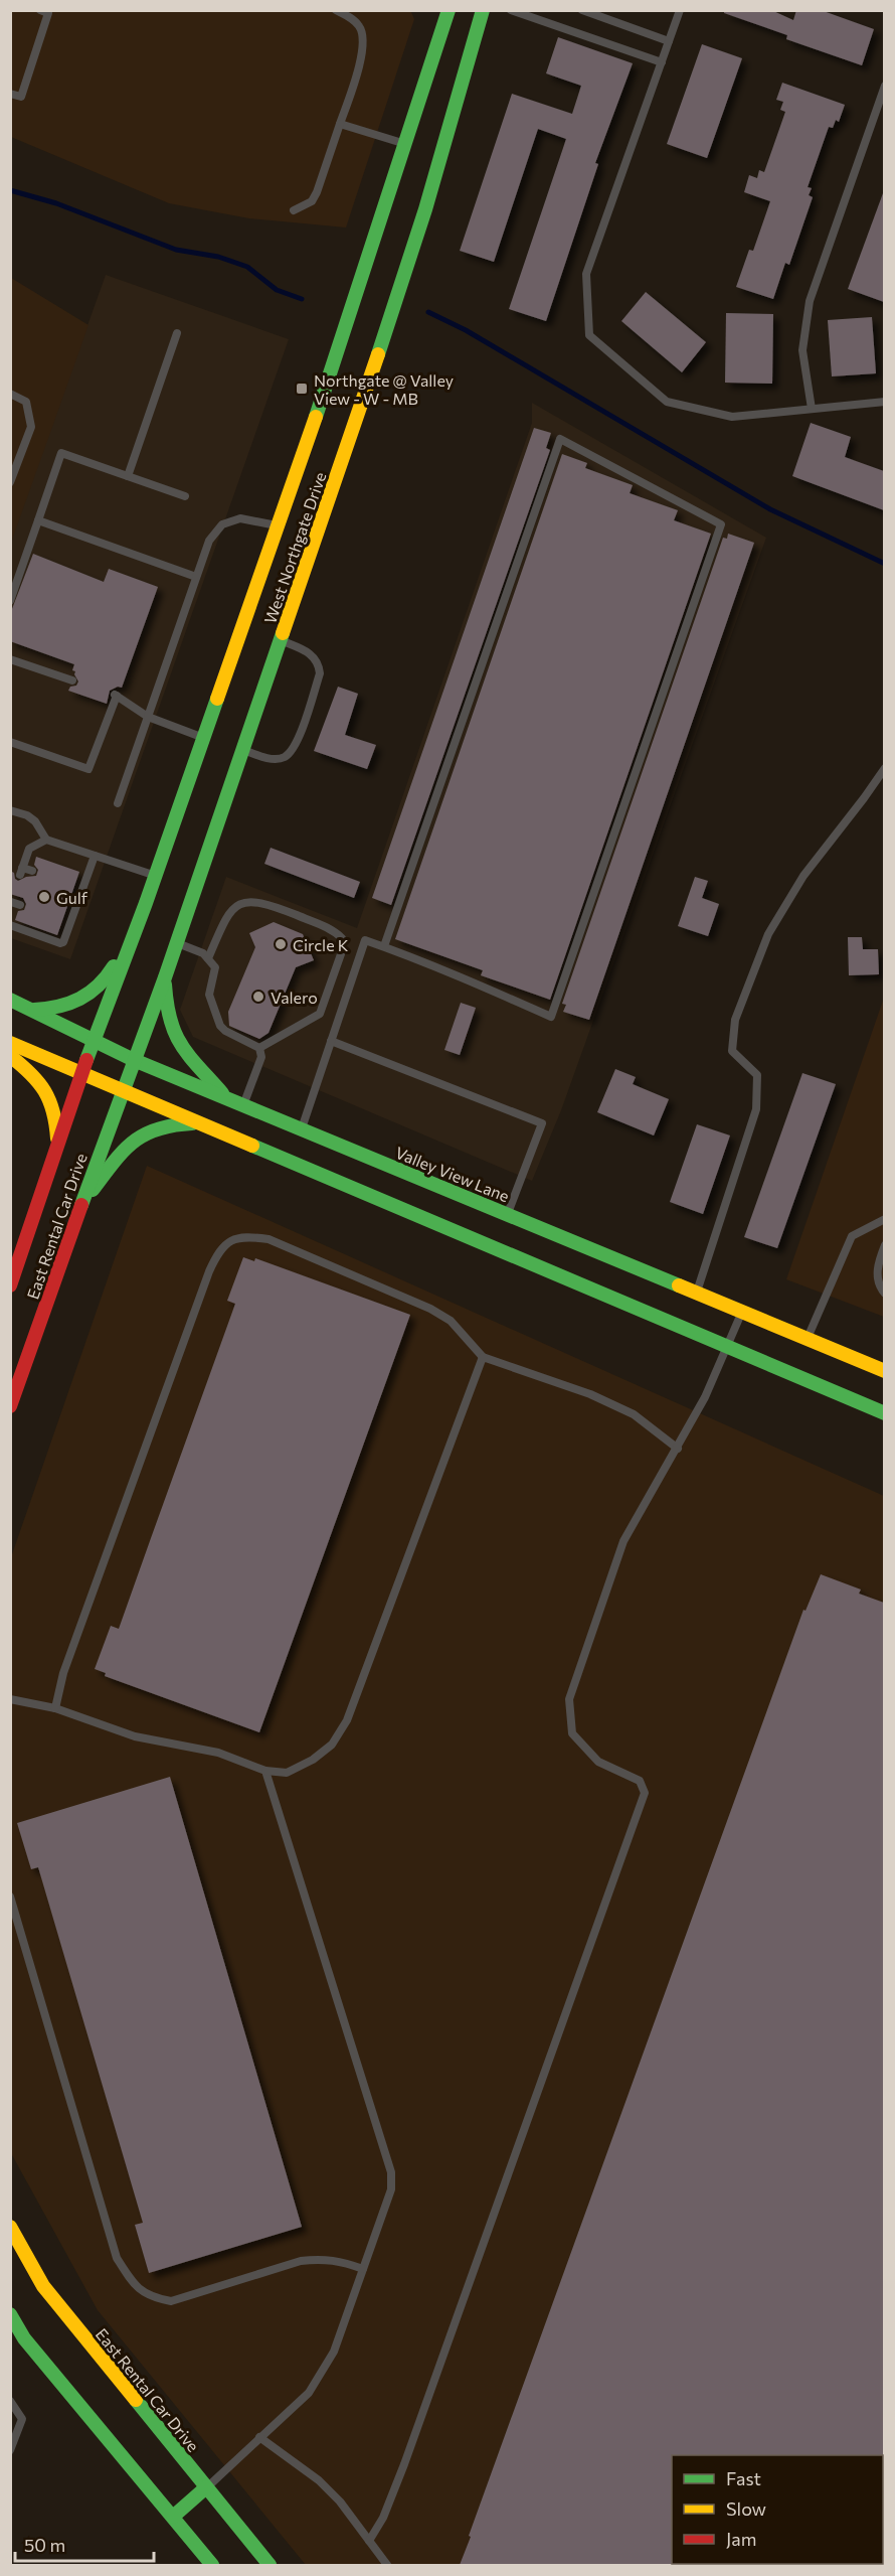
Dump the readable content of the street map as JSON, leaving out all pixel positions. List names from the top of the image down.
{
  "streets": {
    "main road": ["West Northgate Drive", "Valley View Lane", "East Rental Car Drive"]
  },
  "crossings": [
    ["West Northgate Drive", "Valley View Lane"],
    ["West Northgate Drive", "East Rental Car Drive"],
    ["Valley View Lane", "East Rental Car Drive"]
  ],
  "places": {
    "transit": ["Northgate @ Valley View - W - MB"],
    "other": ["Gulf", "Circle K", "Valero"]
  },
  "legend": ["Fast", "Slow", "Jam"],
  "scale_bar": "50 m"
}
